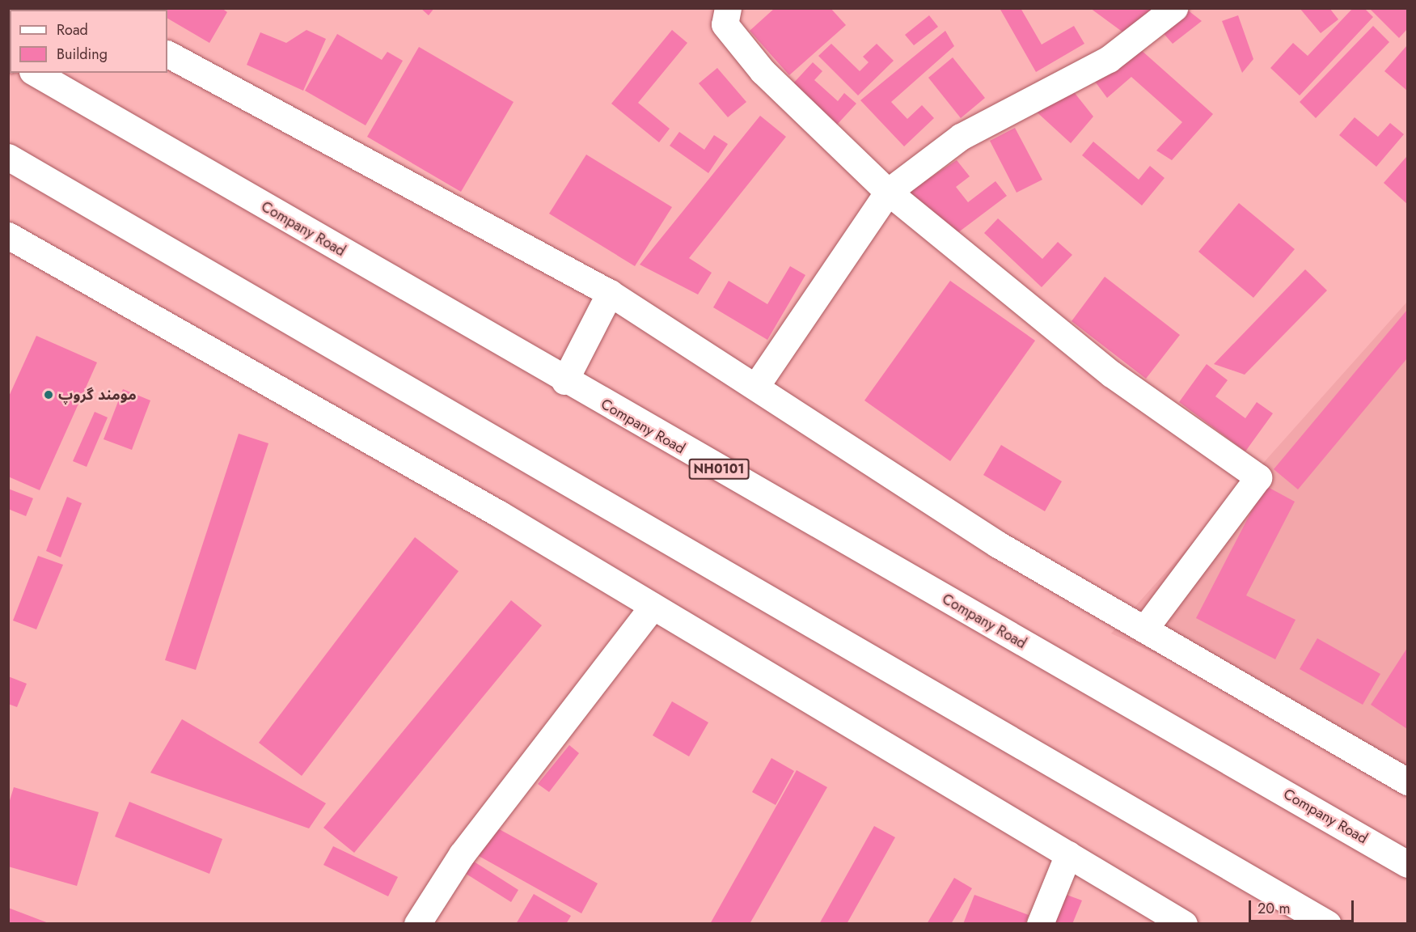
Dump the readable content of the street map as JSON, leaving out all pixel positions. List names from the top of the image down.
{
  "streets": {
    "main road": ["Company Road", "NH0101"]
  },
  "places": ["مومند گروپ"],
  "legend": ["Road", "Building"],
  "scale_bar": "20 m"
}
